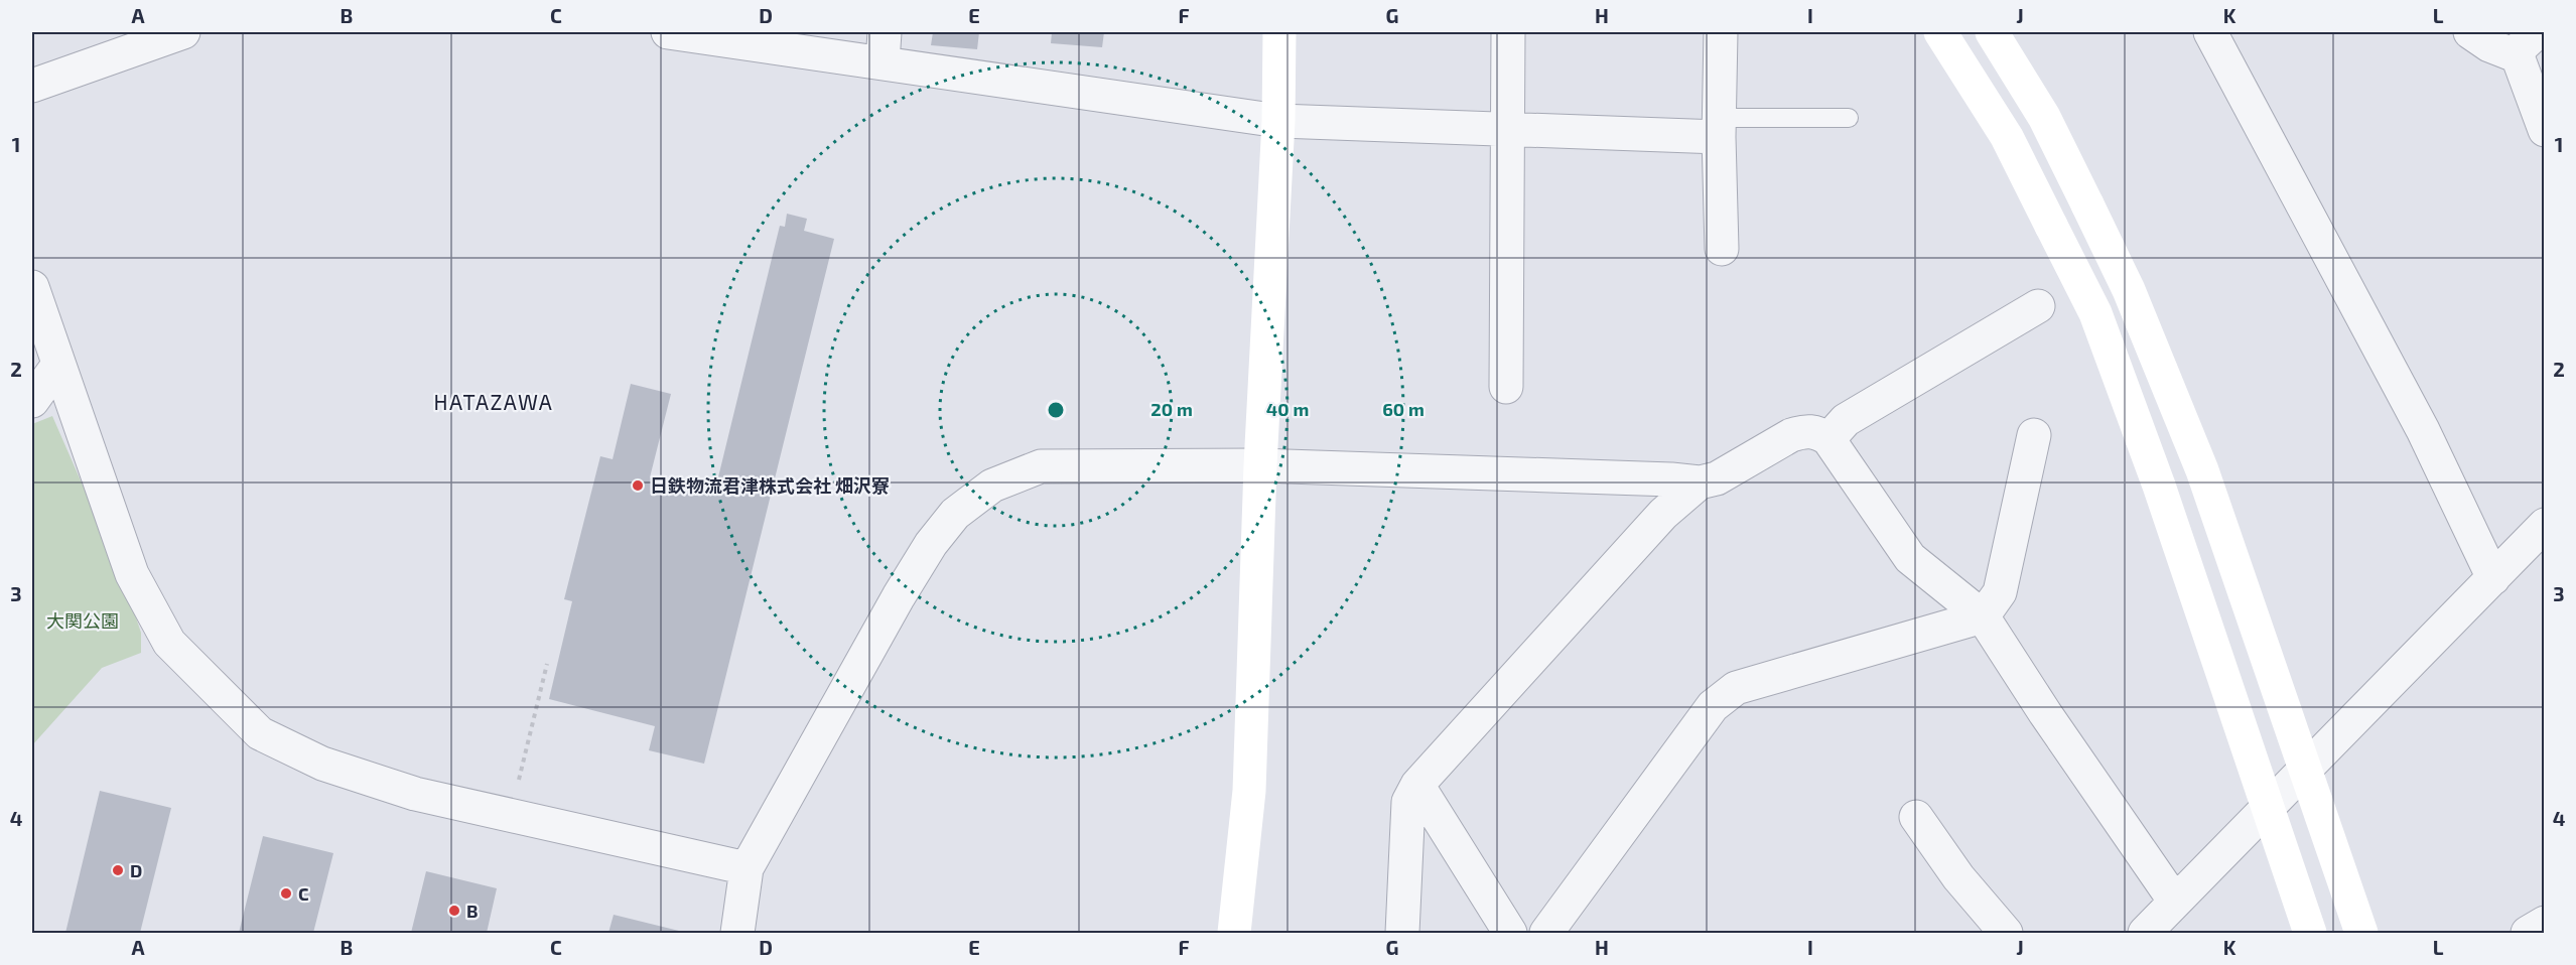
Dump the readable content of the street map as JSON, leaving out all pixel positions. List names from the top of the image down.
{
  "districts": ["HATAZAWA"],
  "parks": ["大関公園"],
  "places": [
    "日鉄物流君津株式会社 畑沢寮",
    "D",
    "C",
    "B"
  ],
  "grid": {
    "columns": [
      "A",
      "B",
      "C",
      "D",
      "E",
      "F",
      "G",
      "H",
      "I",
      "J",
      "K",
      "L"
    ],
    "rows": [
      "1",
      "2",
      "3",
      "4"
    ]
  },
  "rings": ["20 m", "40 m", "60 m"]
}
